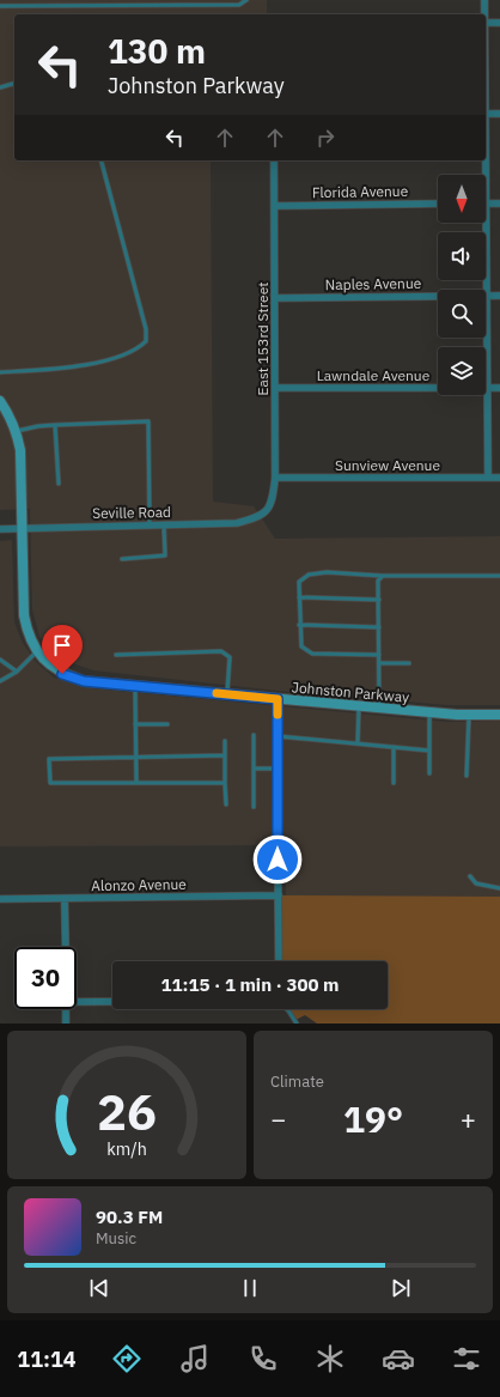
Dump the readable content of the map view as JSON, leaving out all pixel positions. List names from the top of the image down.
{
  "streets": {
    "street": [
      "Florida Avenue",
      "Naples Avenue",
      "East 153rd Street",
      "Lawndale Avenue",
      "Sunview Avenue",
      "Seville Road",
      "Johnston Parkway",
      "Alonzo Avenue"
    ]
  },
  "crossings": [
    ["Florida Avenue", "East 153rd Street"],
    ["Naples Avenue", "East 153rd Street"],
    ["East 153rd Street", "Lawndale Avenue"],
    ["East 153rd Street", "Sunview Avenue"],
    ["East 153rd Street", "Seville Road"],
    ["Seville Road", "Johnston Parkway"]
  ],
  "north": "bottom",
  "page": {
    "turn": ["130 m", "Johnston Parkway"],
    "limit": "30",
    "trip": "11:15 · 1 min · 300 m",
    "tile": "Climate",
    "heat": ["−", "19°", "+"],
    "song": ["90.3 FM", "Music"],
    "tabs": "11:14",
    "gauge": ["26", "km/h"]
  }
}
